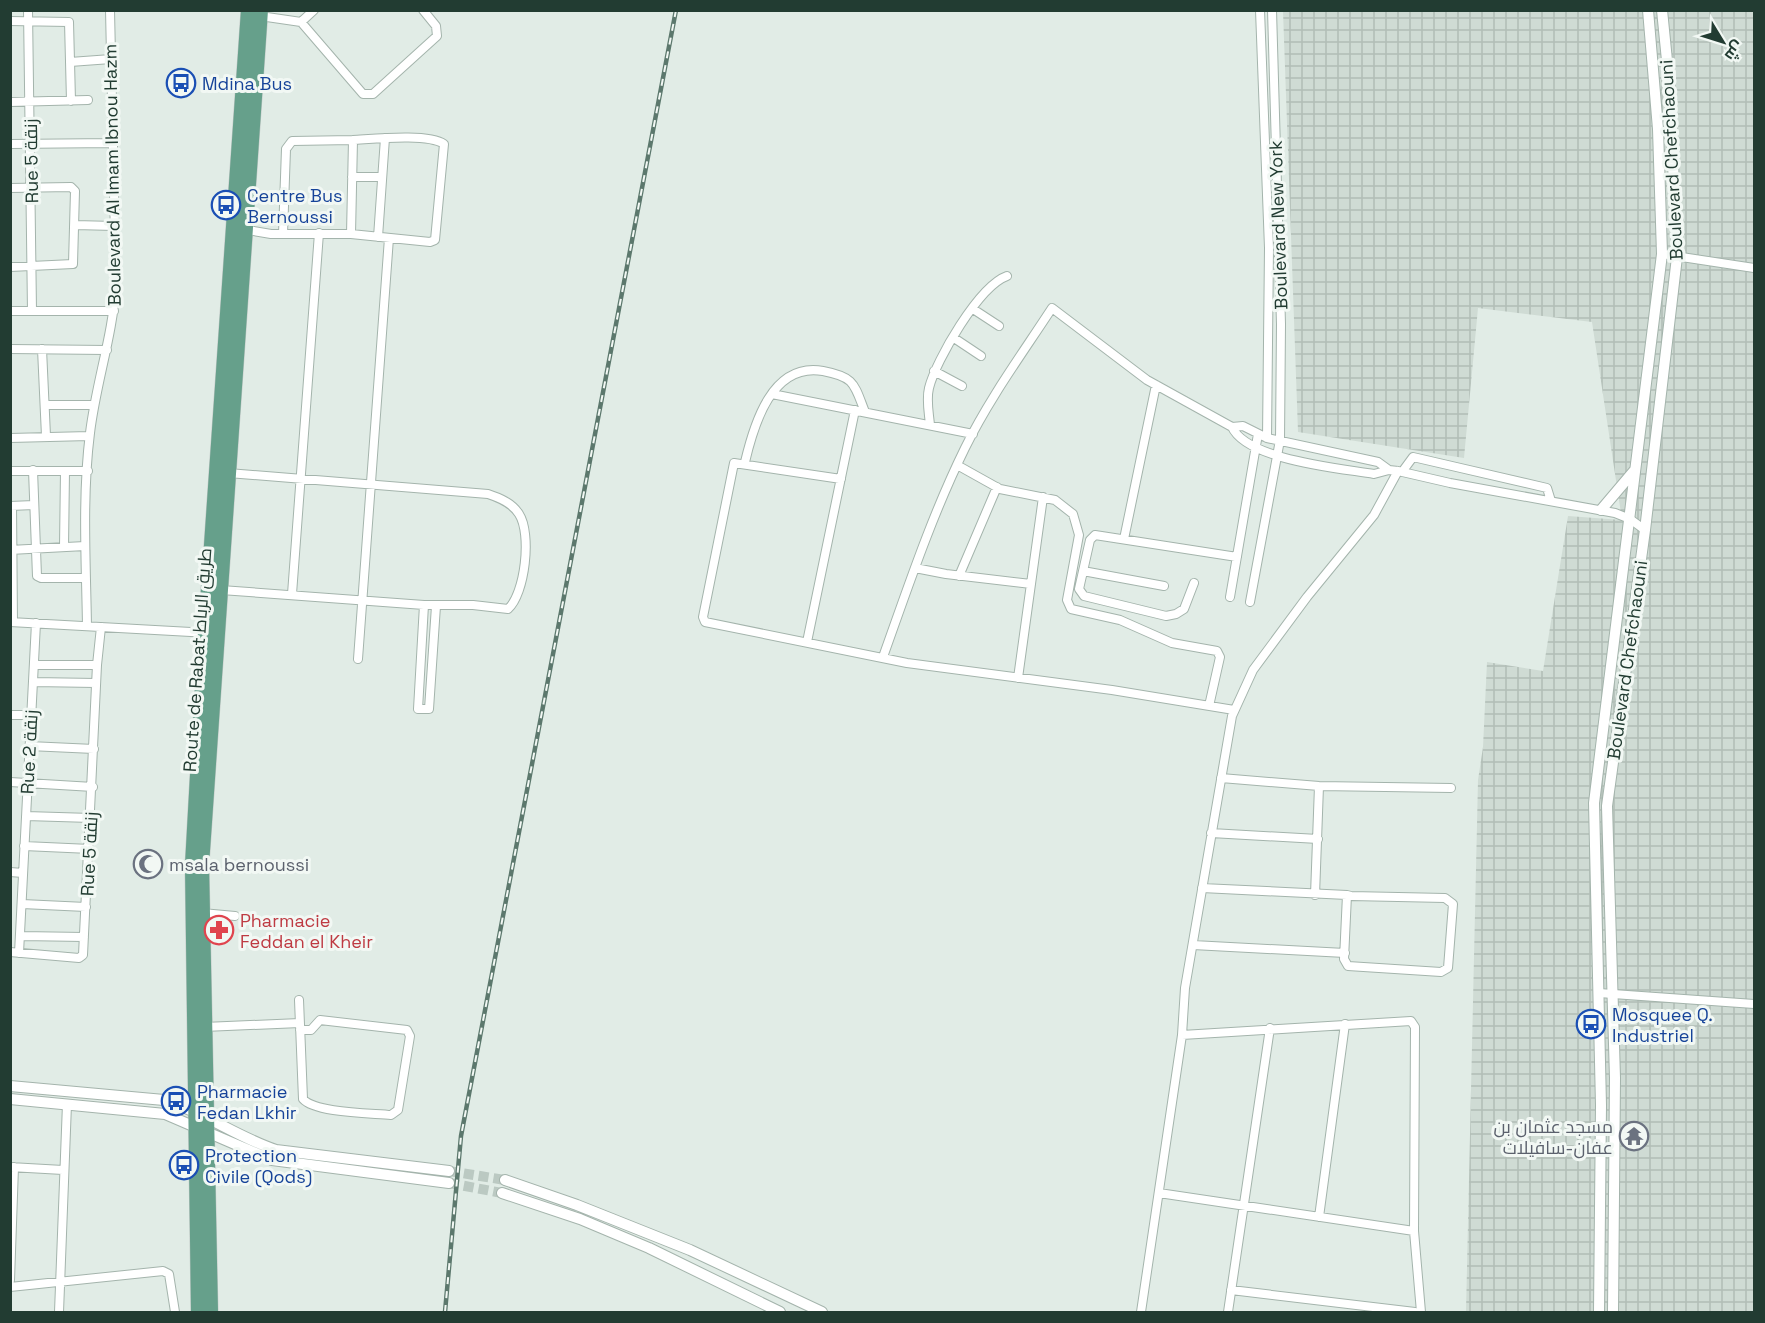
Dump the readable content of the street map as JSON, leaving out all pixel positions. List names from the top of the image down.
{
  "streets": {
    "main road": ["Route de Rabat طريق الرباط"],
    "street": [
      "Boulevard Chefchaouni",
      "Rue 5 زنقة",
      "Boulevard Al Imam Ibnou Hazm",
      "Boulevard New York",
      "Rue 2 زنقة"
    ]
  },
  "crossings": [
    ["Rue 5 زنقة", "Rue 2 زنقة"]
  ],
  "places": {
    "bus stop": [
      "Mdina Bus",
      "Centre Bus Bernoussi",
      "Mosquee Q. Industriel",
      "Pharmacie Fedan Lkhir",
      "Protection Civile (Qods)"
    ],
    "mosque": ["msala bernoussi"],
    "pharmacy": ["Pharmacie Feddan el Kheir"],
    "temple": ["مسجد عثمان بن عفان-سافيلات"]
  },
  "north": "bottom right"
}
